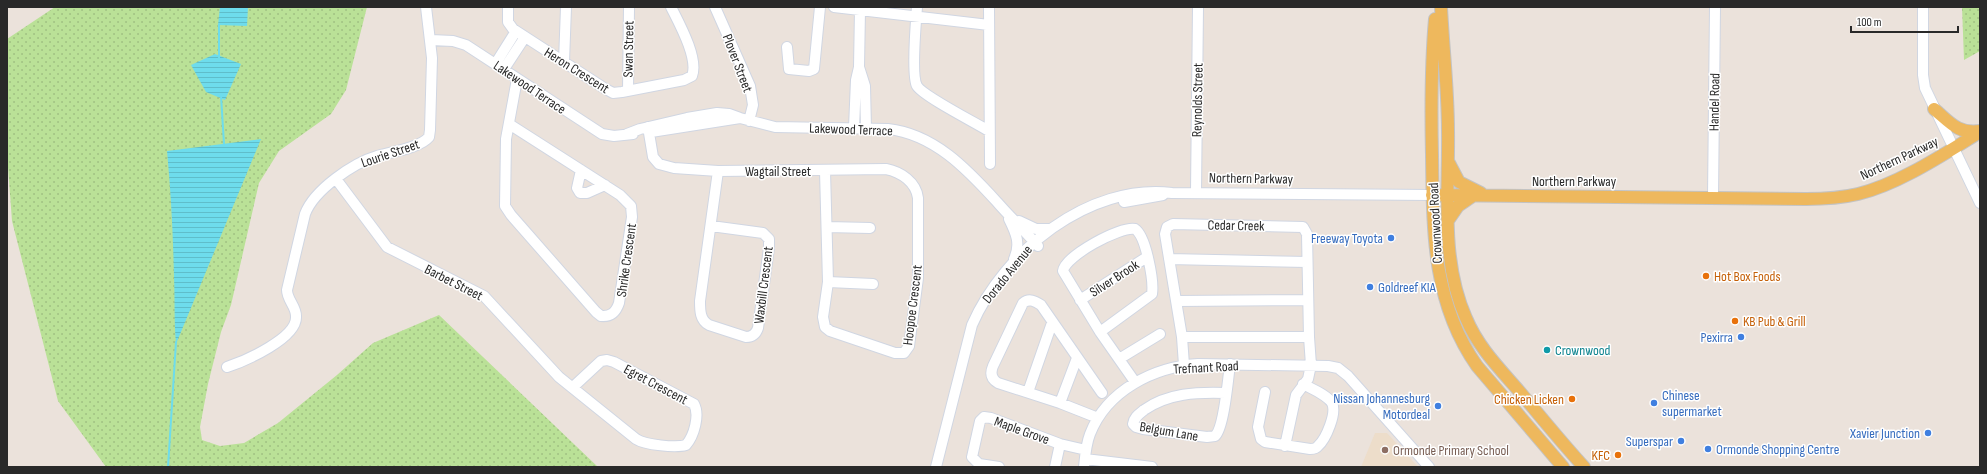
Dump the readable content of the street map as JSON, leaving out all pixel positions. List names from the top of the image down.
{
  "streets": {
    "main road": ["Northern Parkway", "Crownwood Road"],
    "street": [
      "Swan Street",
      "Plover Street",
      "Heron Crescent",
      "Lakewood Terrace",
      "Reynolds Street",
      "Handel Road",
      "Lourie Street",
      "Wagtail Street",
      "Cedar Creek",
      "Shrike Crescent",
      "Dorado Avenue",
      "Silver Brook",
      "Barbet Street",
      "Waxbill Crescent",
      "Hoopoe Crescent",
      "Trefnant Road",
      "Egret Crescent",
      "Maple Grove",
      "Belgum Lane"
    ]
  },
  "crossings": [
    ["Swan Street", "Heron Crescent"],
    ["Plover Street", "Lakewood Terrace"],
    ["Lakewood Terrace", "Lourie Street"],
    ["Lakewood Terrace", "Northern Parkway"],
    ["Lakewood Terrace", "Wagtail Street"],
    ["Lakewood Terrace", "Shrike Crescent"],
    ["Lakewood Terrace", "Dorado Avenue"],
    ["Reynolds Street", "Northern Parkway"],
    ["Handel Road", "Northern Parkway"],
    ["Lourie Street", "Barbet Street"],
    ["Northern Parkway", "Crownwood Road"],
    ["Northern Parkway", "Dorado Avenue"],
    ["Wagtail Street", "Waxbill Crescent"],
    ["Wagtail Street", "Hoopoe Crescent"],
    ["Cedar Creek", "Trefnant Road"],
    ["Silver Brook", "Trefnant Road"],
    ["Barbet Street", "Egret Crescent"],
    ["Trefnant Road", "Maple Grove"],
    ["Trefnant Road", "Belgum Lane"]
  ],
  "places": [
    "Freeway Toyota",
    "Hot Box Foods",
    "Goldreef KIA",
    "KB Pub & Grill",
    "Pexirra",
    "Crownwood",
    "Chicken Licken",
    "Chinese supermarket",
    "Nissan Johannesburg Motordeal",
    "Xavier Junction",
    "Superspar",
    "Ormonde Shopping Centre",
    "Ormonde Primary School",
    "KFC"
  ],
  "scale_bar": "100 m"
}
